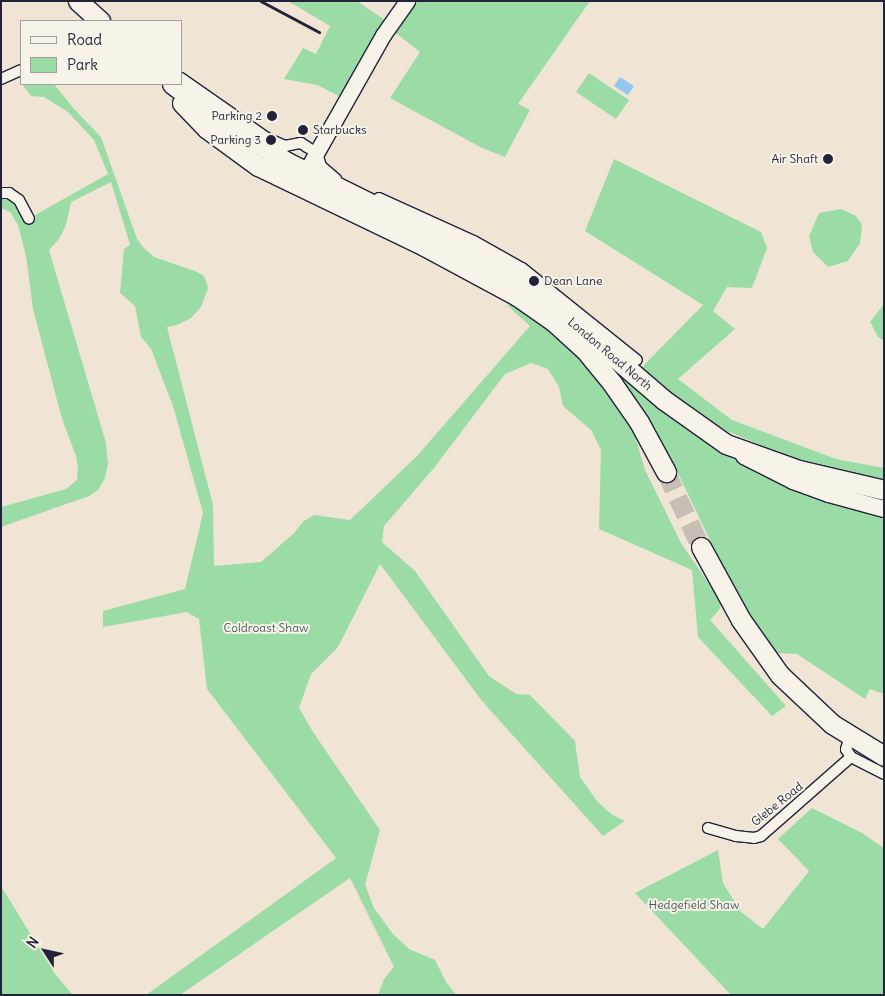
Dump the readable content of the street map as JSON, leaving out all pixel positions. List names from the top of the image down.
{
  "streets": {
    "highway": ["London Road North"],
    "street": ["Glebe Road"]
  },
  "parks": ["Coldroast Shaw", "Hedgefield Shaw"],
  "places": [
    "Parking 2",
    "Starbucks",
    "Parking 3",
    "Air Shaft",
    "Dean Lane"
  ],
  "legend": ["Road", "Park"],
  "north": "top left"
}
